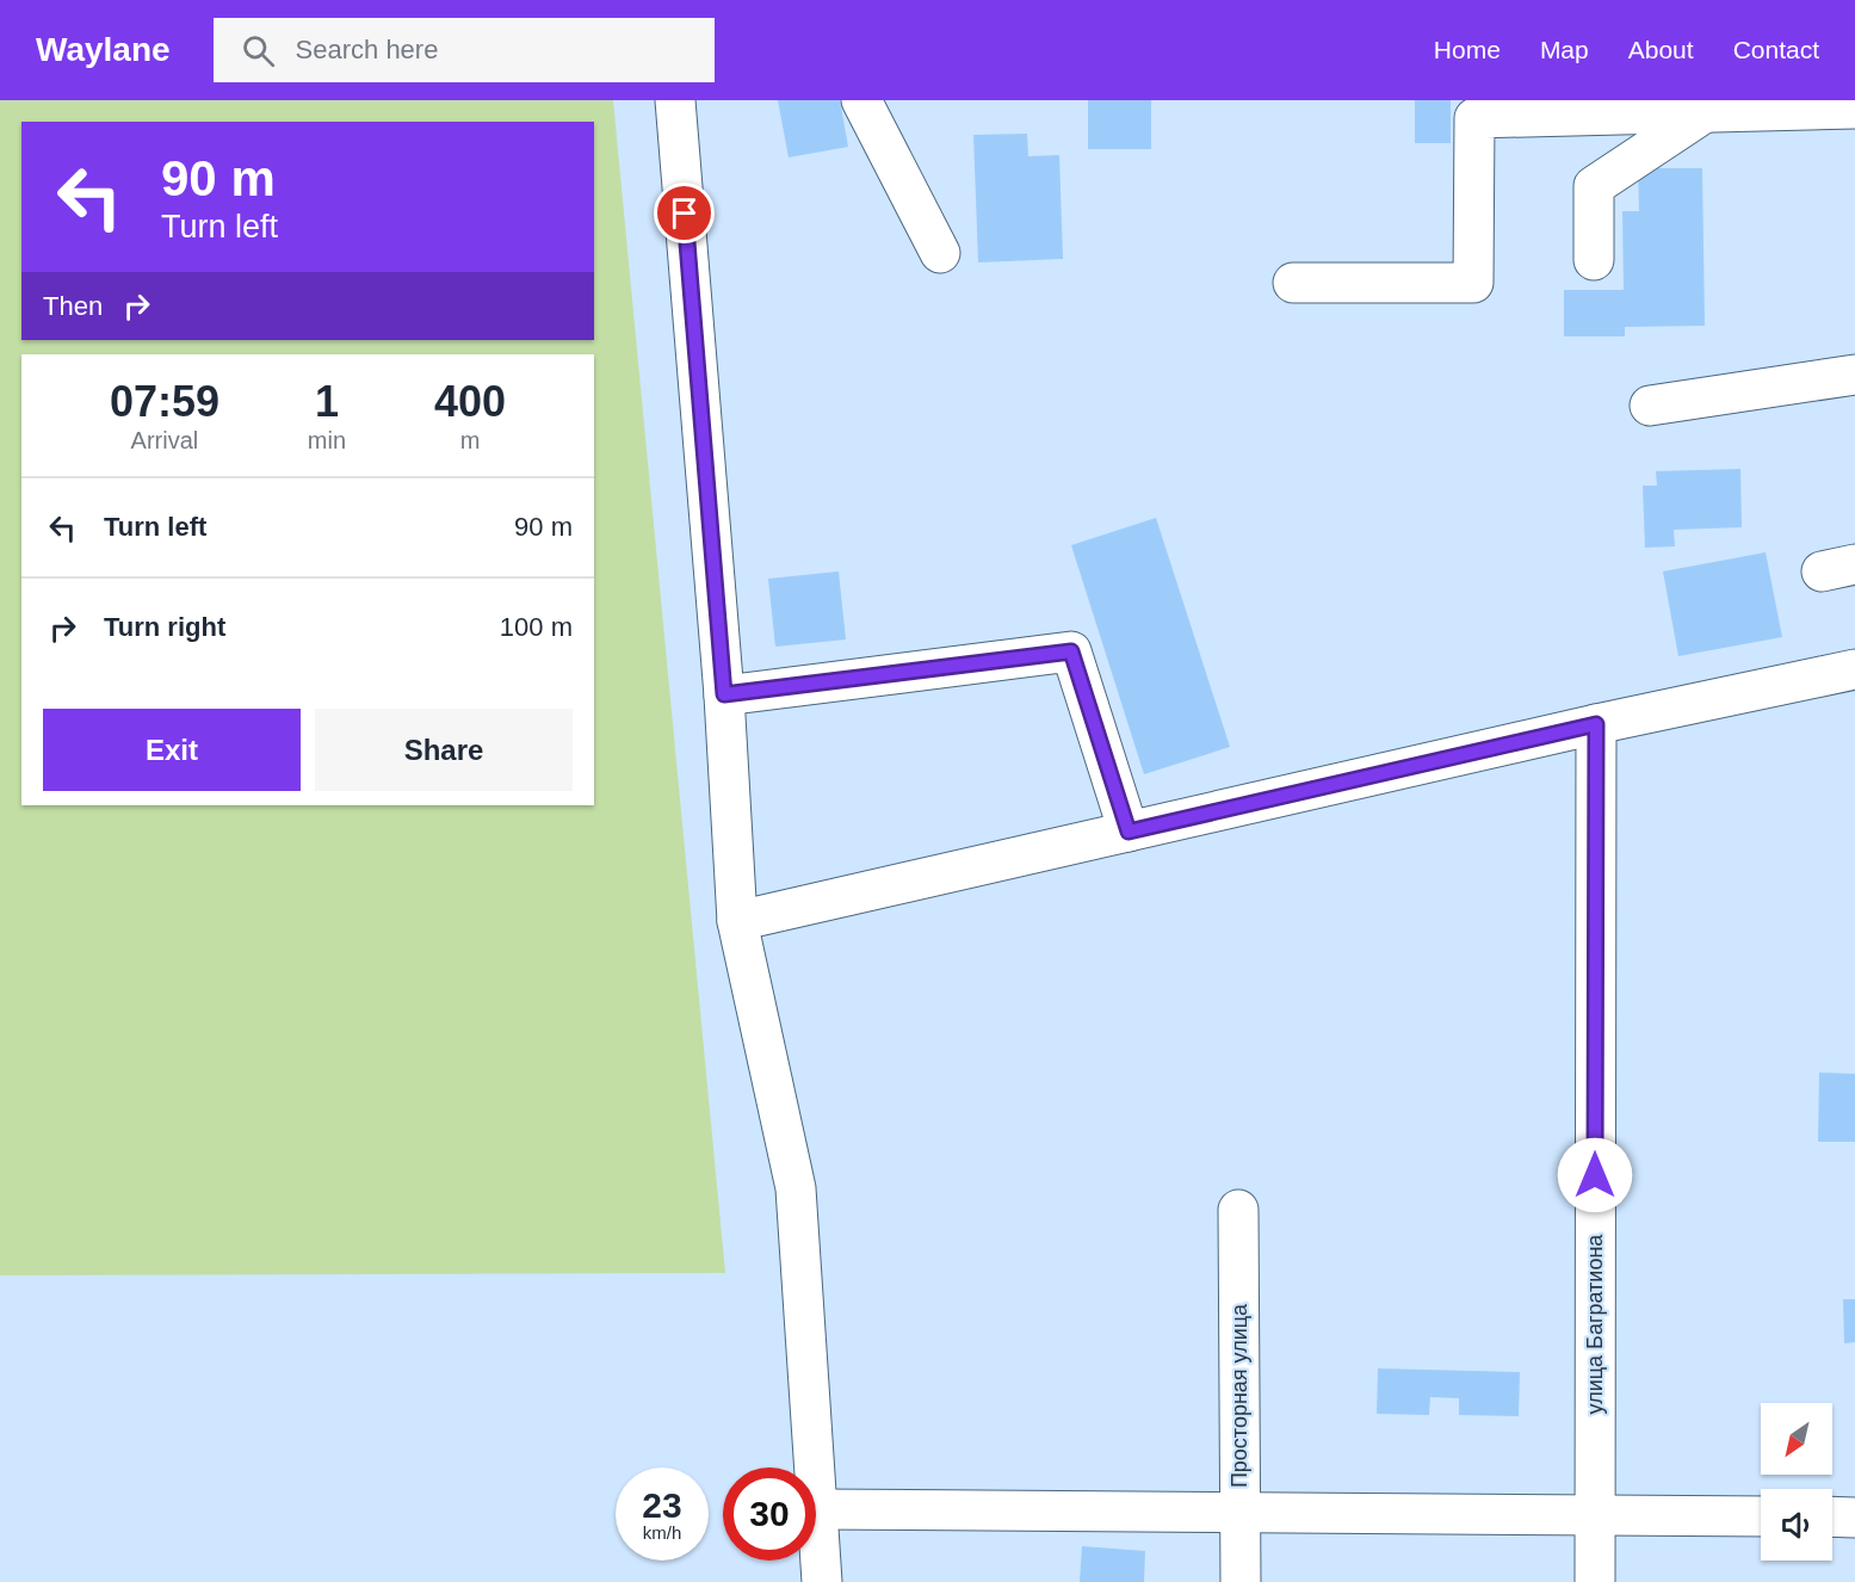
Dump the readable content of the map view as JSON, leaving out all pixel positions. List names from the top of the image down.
{
  "streets": {
    "street": ["улица Багратиона", "Просторная улица"]
  },
  "north": "bottom left",
  "page": {
    "header": "Waylane",
    "search": "Search here",
    "nav": [
      "Home",
      "Map",
      "About",
      "Contact"
    ],
    "turn": ["90 m", "Turn left"],
    "then": "Then",
    "eta": [
      "07:59",
      "Arrival",
      "1",
      "min",
      "400",
      "m"
    ],
    "list": [
      {
        "name": "Turn left",
        "value": "90 m"
      },
      {
        "name": "Turn right",
        "value": "100 m"
      }
    ],
    "buttons": ["Exit", "Share"],
    "speed": "23 km/h",
    "limit": "30"
  }
}
